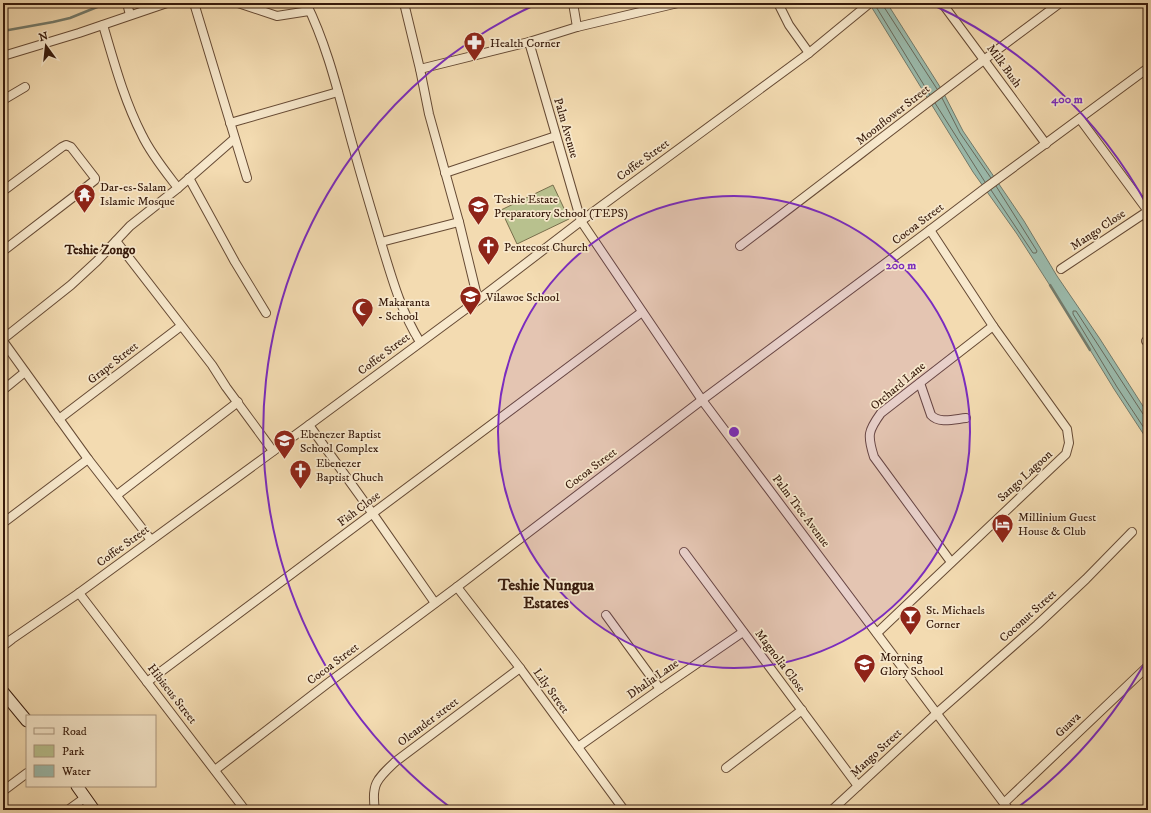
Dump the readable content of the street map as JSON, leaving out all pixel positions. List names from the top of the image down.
{
  "streets": {
    "street": [
      "Milk Bush",
      "Moonflower Street",
      "Palm Avenue",
      "Coffee Street",
      "Cocoa Street",
      "Mango Close",
      "Grape Street",
      "Orchard Lane",
      "Sango Lagoon",
      "Fish Close",
      "Palm Tree Avenue",
      "Coconut Street",
      "Magnolia Close",
      "Dhalia Lane",
      "Lily Street",
      "Hibiscus Street",
      "Oleander street",
      "Guava",
      "Mango Street"
    ]
  },
  "crossings": [
    ["Milk Bush", "Moonflower Street"],
    ["Milk Bush", "Cocoa Street"],
    ["Palm Avenue", "Coffee Street"],
    ["Palm Avenue", "Palm Tree Avenue"],
    ["Coffee Street", "Palm Tree Avenue"],
    ["Coffee Street", "Hibiscus Street"],
    ["Cocoa Street", "Sango Lagoon"],
    ["Cocoa Street", "Palm Tree Avenue"],
    ["Cocoa Street", "Lily Street"],
    ["Cocoa Street", "Hibiscus Street"],
    ["Orchard Lane", "Sango Lagoon"],
    ["Sango Lagoon", "Palm Tree Avenue"],
    ["Fish Close", "Palm Tree Avenue"],
    ["Fish Close", "Hibiscus Street"],
    ["Palm Tree Avenue", "Coconut Street"],
    ["Palm Tree Avenue", "Guava"],
    ["Palm Tree Avenue", "Mango Street"],
    ["Coconut Street", "Mango Street"],
    ["Magnolia Close", "Dhalia Lane"],
    ["Magnolia Close", "Mango Street"],
    ["Dhalia Lane", "Lily Street"],
    ["Lily Street", "Oleander street"]
  ],
  "districts": ["Teshie Zongo", "Teshie Nungua Estates"],
  "places": {
    "pharmacy": ["Health Corner"],
    "temple": ["Dar-es-Salam Islamic Mosque"],
    "school or university": [
      "Teshie Estate Preparatory School (TEPS)",
      "Vilawoe School",
      "Ebenezer Baptist School Complex",
      "Morning Glory School"
    ],
    "church": ["Pentecost Church", "Ebenezer Baptist Chuch"],
    "mosque": ["Makaranta - School"],
    "hotel": ["Millinium Guest House & Club"],
    "bar": ["St. Michaels Corner"]
  },
  "legend": ["Road", "Park", "Water"],
  "north": "top",
  "rings": ["400 m", "200 m"]
}
